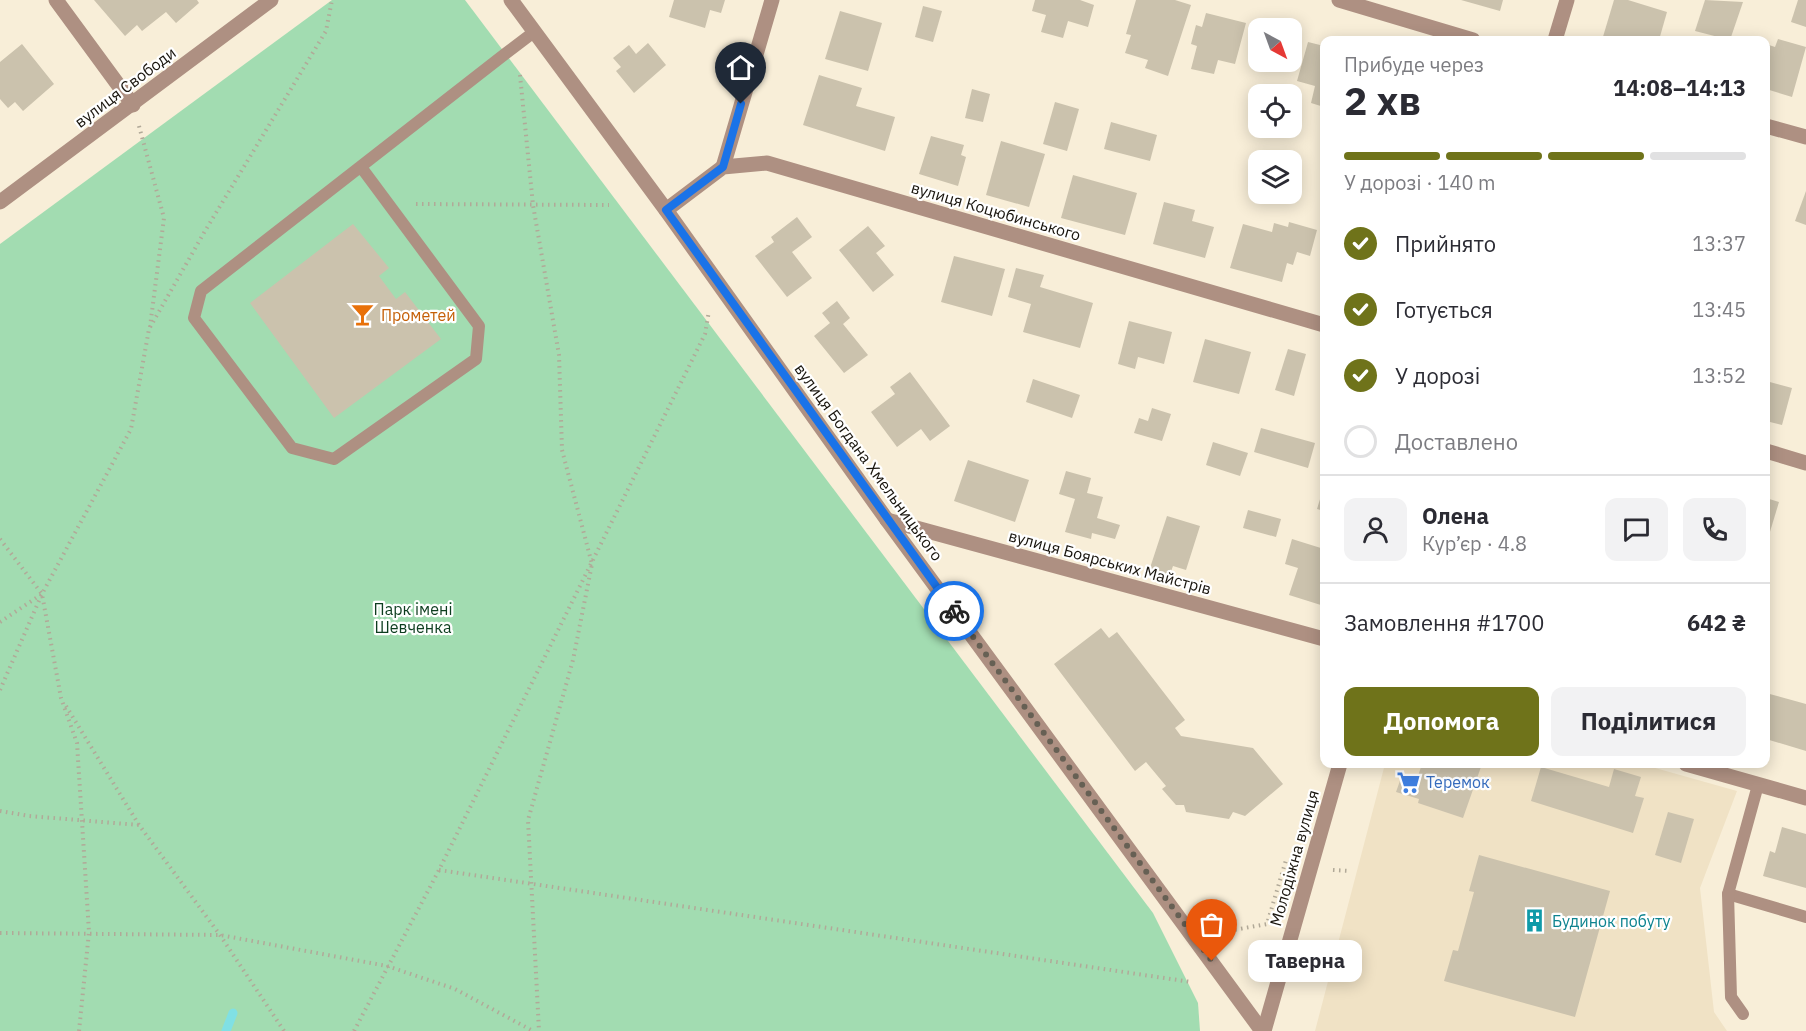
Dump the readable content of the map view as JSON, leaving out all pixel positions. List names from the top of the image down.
{
  "streets": {
    "street": [
      "вулиця Свободи",
      "вулиця Коцюбинського",
      "вулиця Богдана Хмельницького",
      "вулиця Боярських Майстрів",
      "Молодіжна вулиця"
    ]
  },
  "crossings": [
    ["вулиця Богдана Хмельницького", "вулиця Боярських Майстрів"],
    ["вулиця Богдана Хмельницького", "Молодіжна вулиця"]
  ],
  "parks": ["Парк імені Шевченка"],
  "places": {
    "bar": ["Прометей"],
    "supermarket": ["Теремок"],
    "building": ["Будинок побуту"],
    "other": ["Таверна"]
  },
  "north": "bottom right",
  "page": {
    "heading": ["2 хв", "Прибуде через", "14:08–14:13"],
    "panel": [
      "Олена",
      "Кур’єр · 4.8",
      "Замовлення #1700",
      "642 ₴"
    ],
    "bar": "У дорозі · 140 m",
    "list": [
      ["Прийнято", "13:37"],
      ["Готується", "13:45"],
      ["У дорозі", "13:52"],
      "Доставлено"
    ],
    "buttons": ["Допомога", "Поділитися"],
    "bubble": "Таверна"
  }
}
